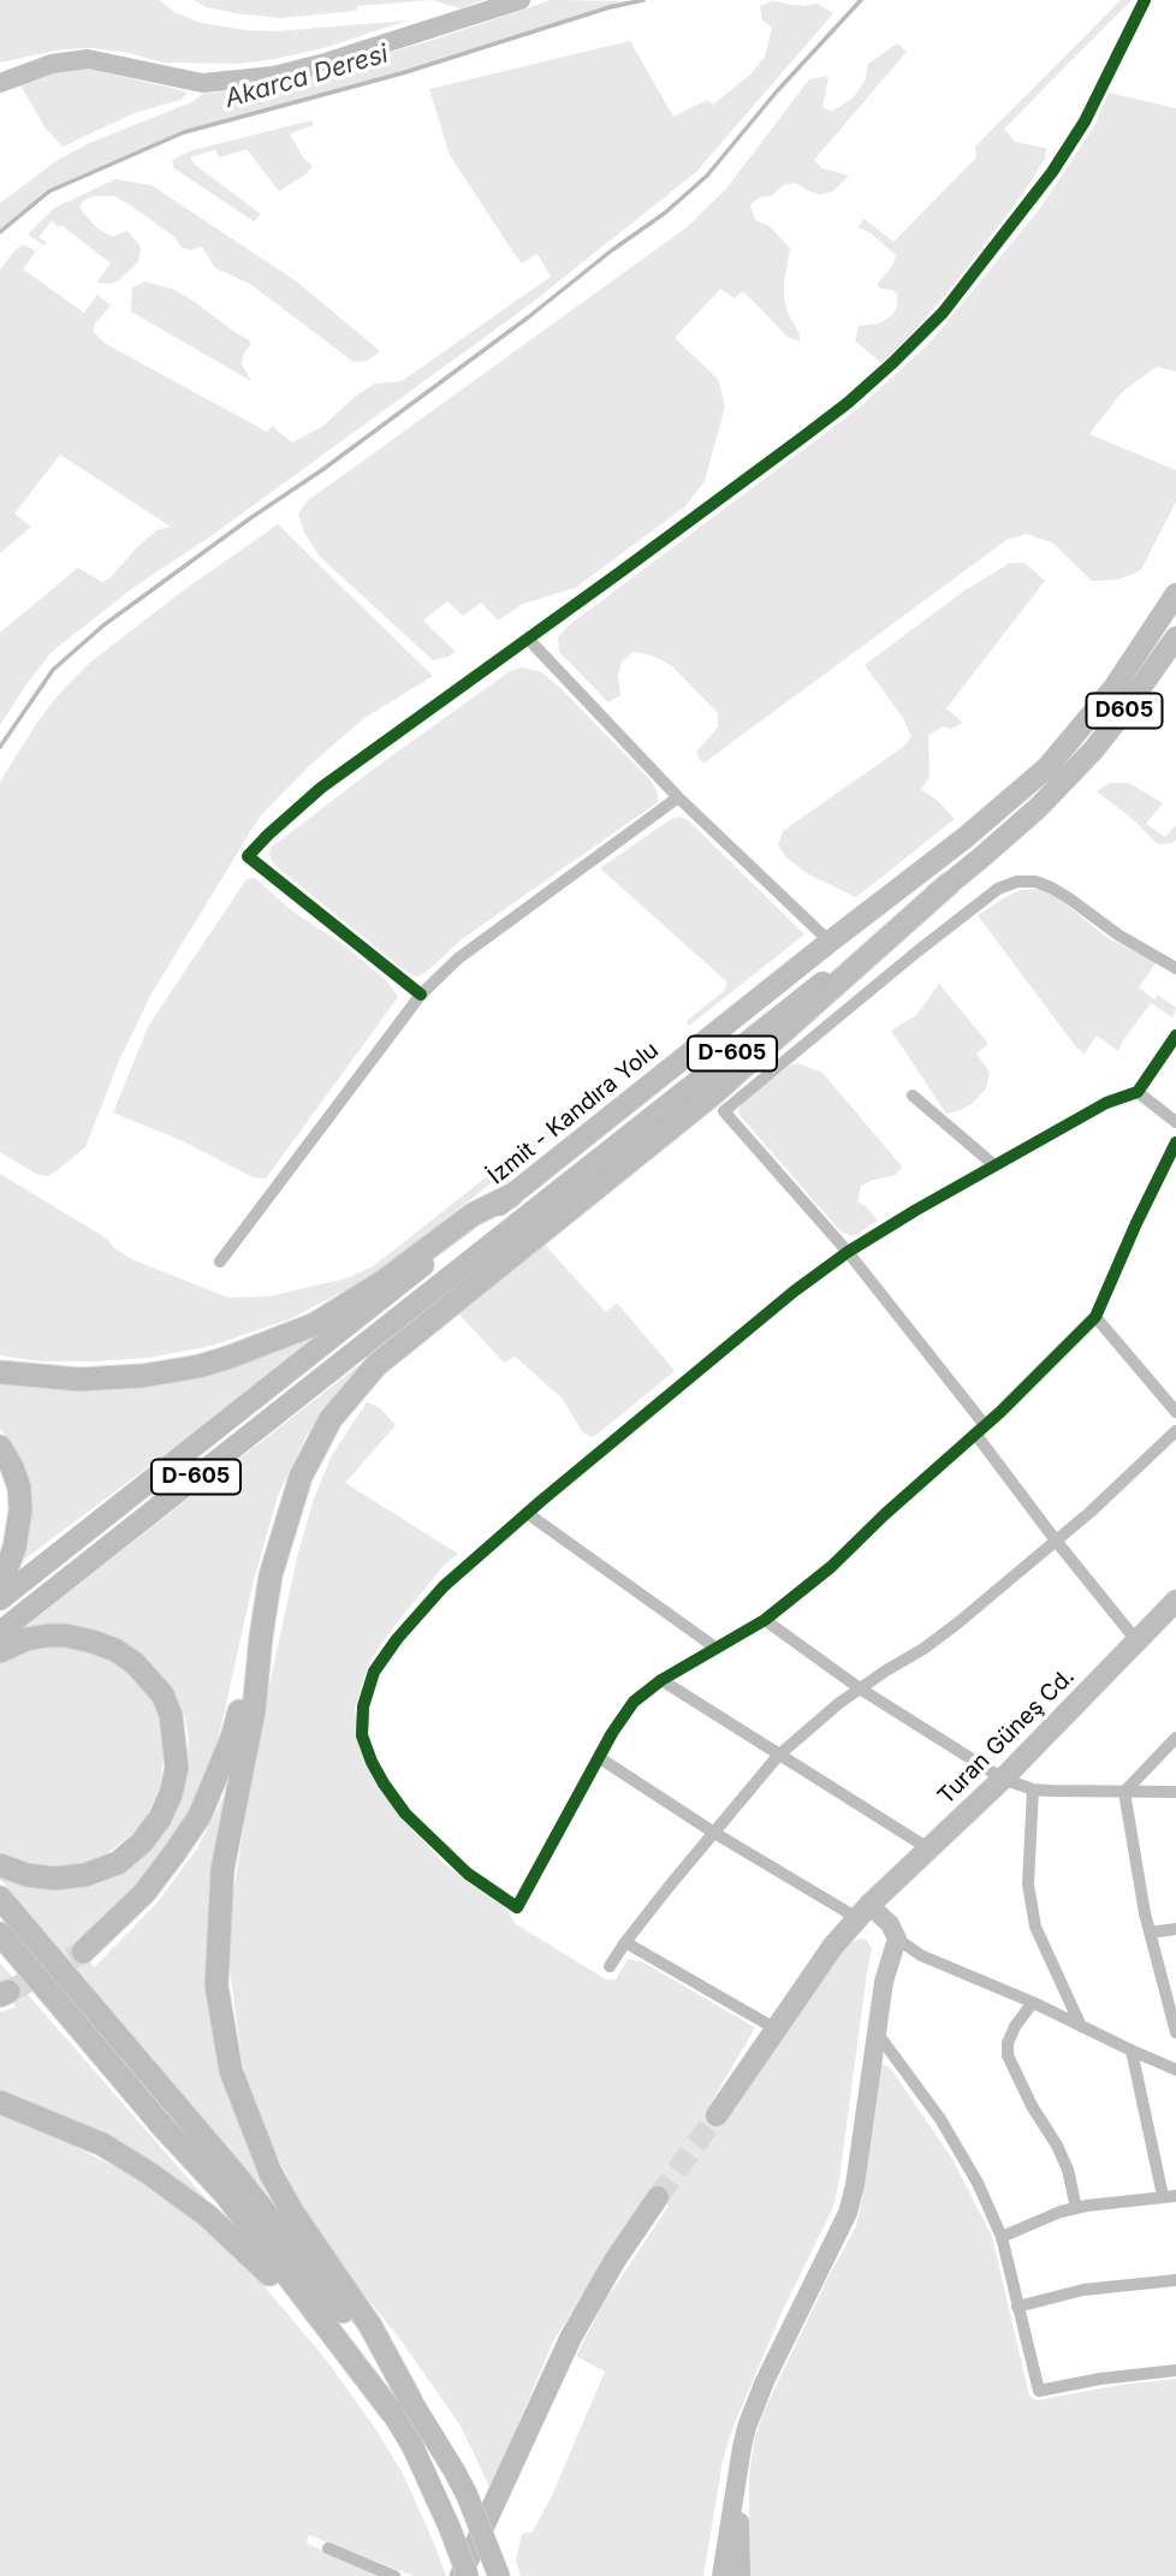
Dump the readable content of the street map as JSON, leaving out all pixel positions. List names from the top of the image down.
{
  "streets": {
    "main road": [
      "D605",
      "D-605",
      "İzmit - Kandıra Yolu",
      "Turan Güneş Cd."
    ]
  },
  "crossings": [
    ["D605", "D-605"]
  ],
  "water": ["Akarca Deresi"]
}
